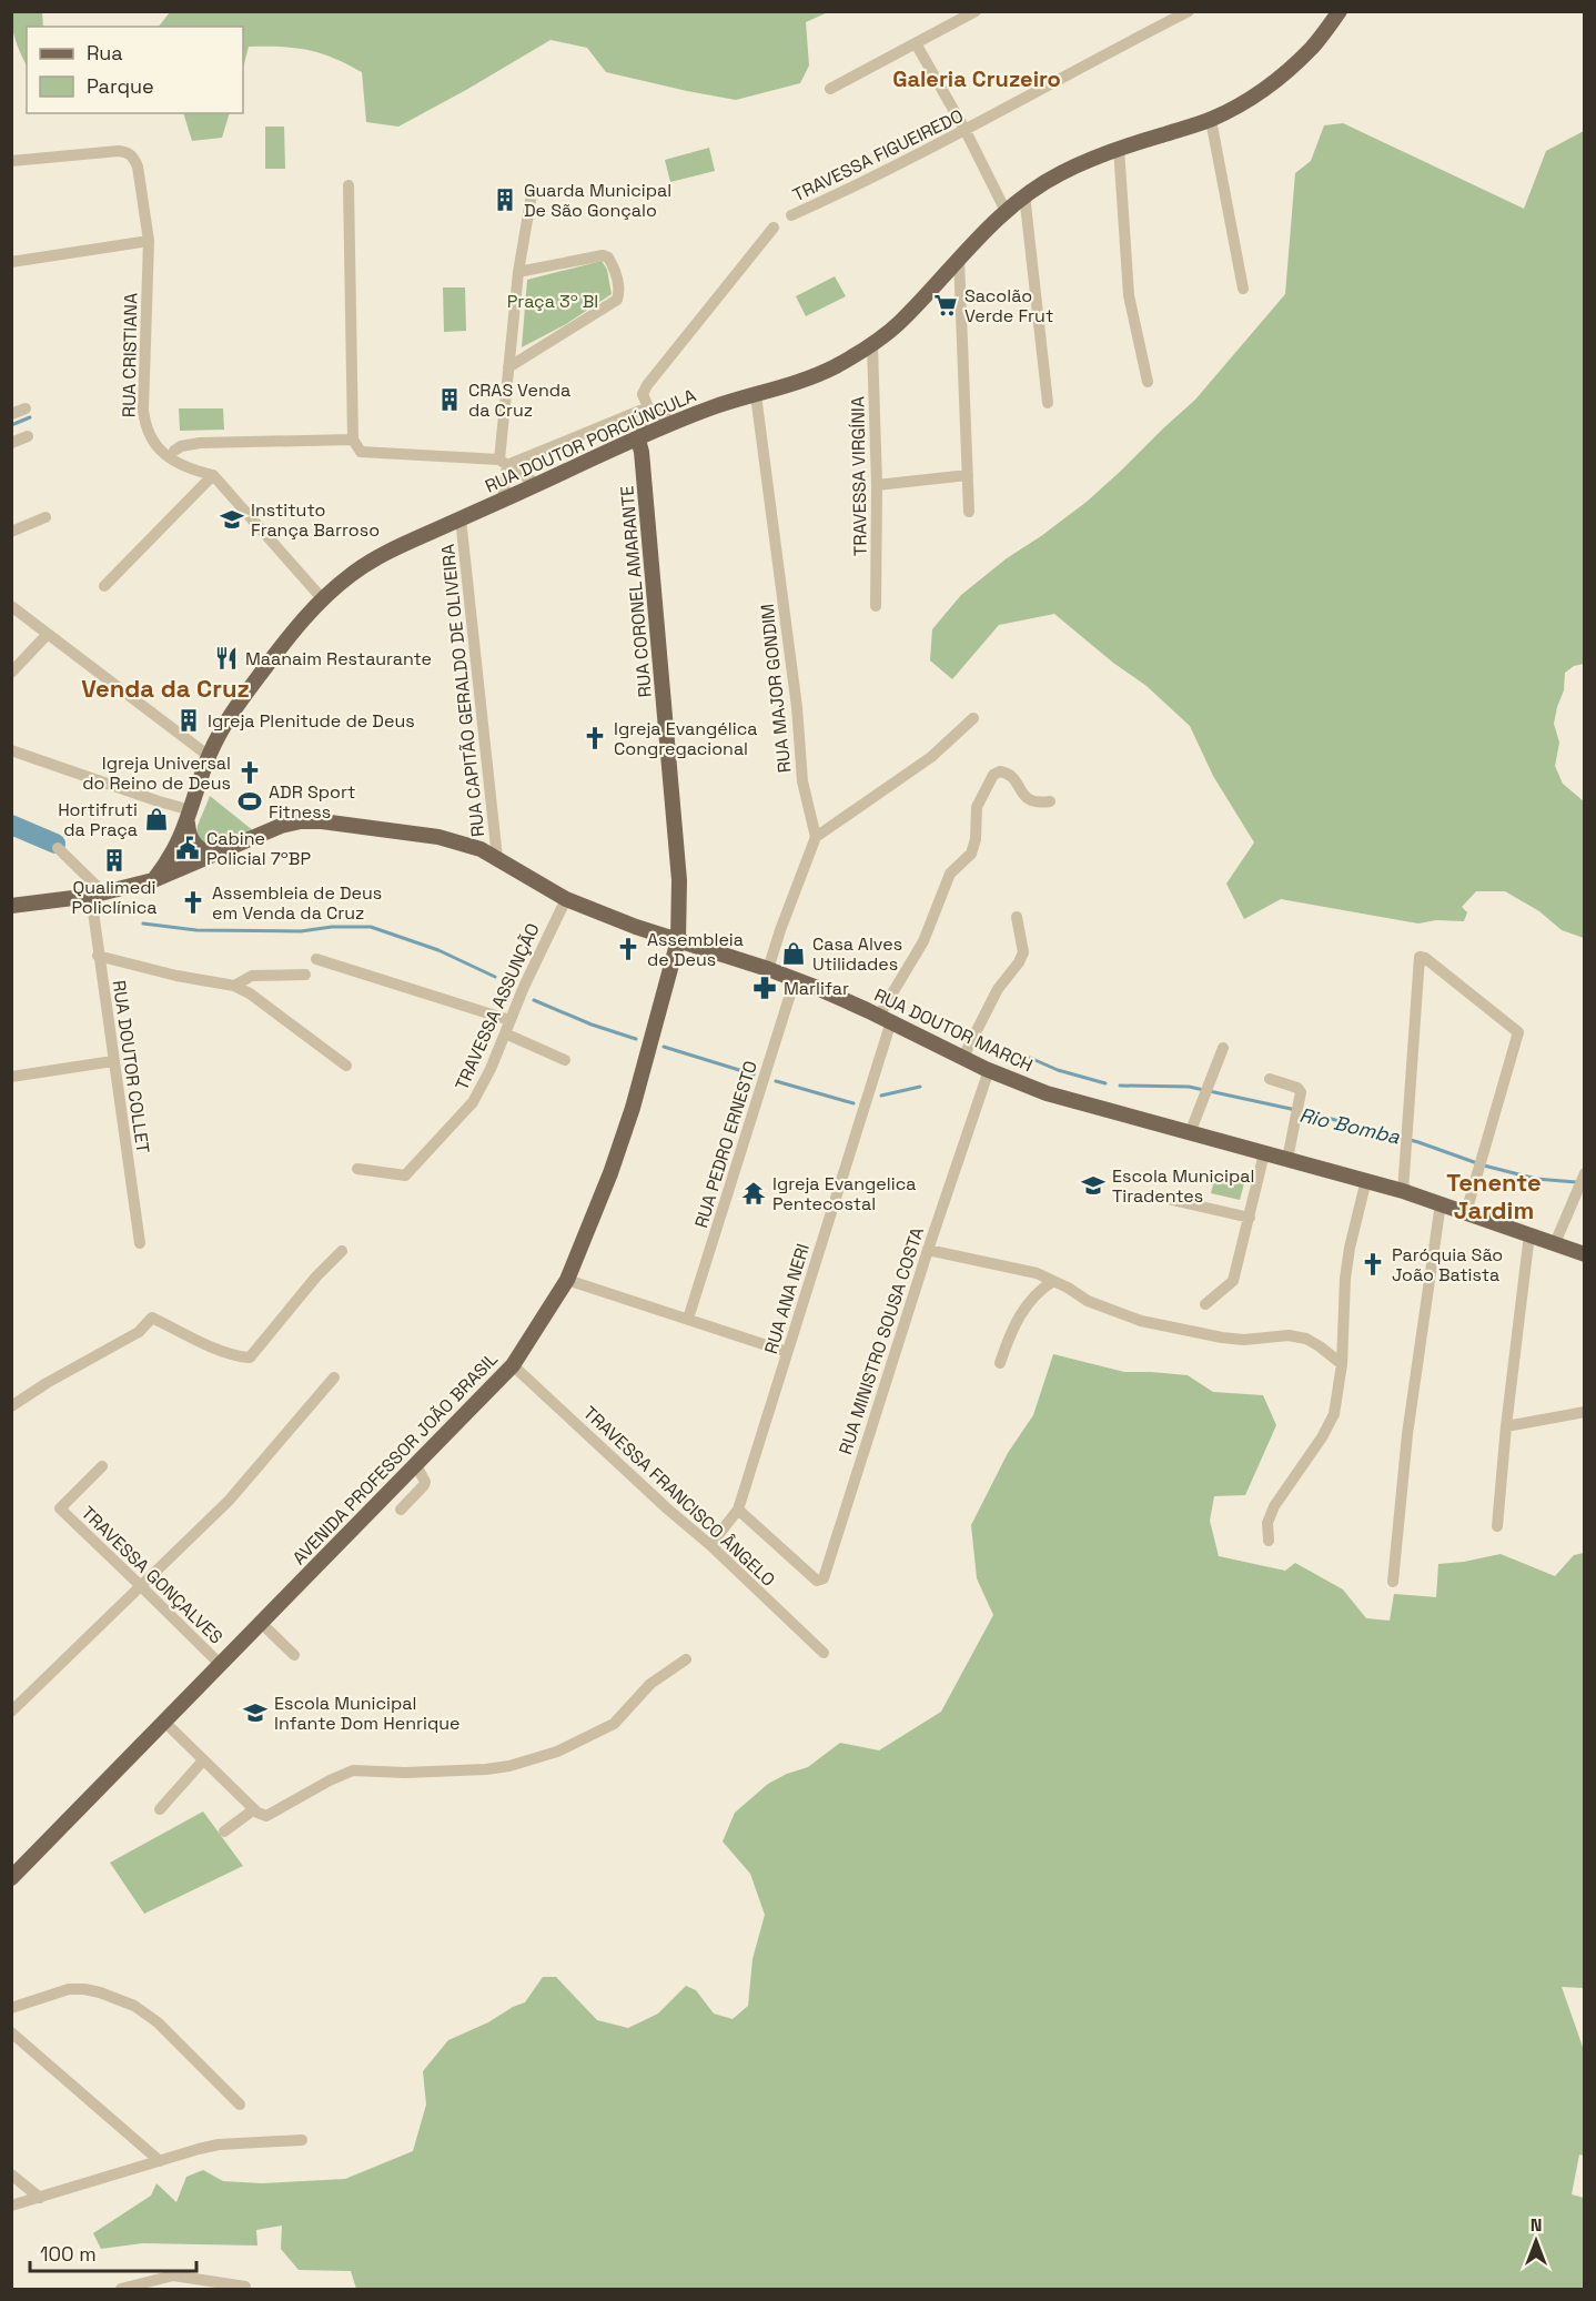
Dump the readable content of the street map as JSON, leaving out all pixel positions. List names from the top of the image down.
{
  "streets": {
    "main road": [
      "RUA DOUTOR PORCIÚNCULA",
      "RUA CORONEL AMARANTE",
      "RUA DOUTOR MARCH",
      "AVENIDA PROFESSOR JOÃO BRASIL"
    ],
    "street": [
      "TRAVESSA FIGUEIREDO",
      "RUA CRISTIANA",
      "TRAVESSA VIRGÍNIA",
      "RUA MAJOR GONDIM",
      "RUA CAPITÃO GERALDO DE OLIVEIRA",
      "TRAVESSA ASSUNÇÃO",
      "RUA DOUTOR COLLET",
      "RUA PEDRO ERNESTO",
      "RUA ANA NERI",
      "RUA MINISTRO SOUSA COSTA",
      "TRAVESSA FRANCISCO ÂNGELO",
      "TRAVESSA GONÇALVES"
    ]
  },
  "crossings": [
    ["RUA DOUTOR PORCIÚNCULA", "TRAVESSA VIRGÍNIA"],
    ["RUA DOUTOR PORCIÚNCULA", "RUA CORONEL AMARANTE"],
    ["RUA DOUTOR PORCIÚNCULA", "RUA MAJOR GONDIM"],
    ["RUA DOUTOR PORCIÚNCULA", "RUA CAPITÃO GERALDO DE OLIVEIRA"],
    ["RUA DOUTOR PORCIÚNCULA", "RUA DOUTOR MARCH"],
    ["RUA CORONEL AMARANTE", "RUA DOUTOR MARCH"],
    ["RUA CORONEL AMARANTE", "AVENIDA PROFESSOR JOÃO BRASIL"],
    ["RUA CAPITÃO GERALDO DE OLIVEIRA", "RUA DOUTOR MARCH"],
    ["TRAVESSA ASSUNÇÃO", "RUA DOUTOR MARCH"],
    ["RUA DOUTOR MARCH", "RUA DOUTOR COLLET"],
    ["RUA DOUTOR MARCH", "RUA PEDRO ERNESTO"],
    ["RUA DOUTOR MARCH", "RUA ANA NERI"],
    ["RUA DOUTOR MARCH", "RUA MINISTRO SOUSA COSTA"],
    ["RUA DOUTOR MARCH", "AVENIDA PROFESSOR JOÃO BRASIL"],
    ["RUA ANA NERI", "RUA MINISTRO SOUSA COSTA"],
    ["RUA ANA NERI", "TRAVESSA FRANCISCO ÂNGELO"],
    ["AVENIDA PROFESSOR JOÃO BRASIL", "TRAVESSA FRANCISCO ÂNGELO"],
    ["AVENIDA PROFESSOR JOÃO BRASIL", "TRAVESSA GONÇALVES"]
  ],
  "districts": ["Galeria Cruzeiro", "Venda da Cruz", "Tenente Jardim"],
  "water": ["Rio Bomba"],
  "parks": ["Praça 3º BI"],
  "places": {
    "building": [
      "Guarda Municipal De São Gonçalo",
      "CRAS Venda da Cruz",
      "Igreja Plenitude de Deus",
      "Qualimedi Policlínica"
    ],
    "supermarket": ["Sacolão Verde Frut"],
    "school or university": ["Instituto França Barroso", "Escola Municipal Tiradentes", "Escola Municipal Infante Dom Henrique"],
    "restaurant": ["Maanaim Restaurante"],
    "church": [
      "Igreja Evangélica Congregacional",
      "Igreja Universal do Reino de Deus",
      "Assembleia de Deus em Venda da Cruz",
      "Assembleia de Deus",
      "Paróquia São João Batista"
    ],
    "sports": ["ADR Sport Fitness"],
    "shop": ["Hortifruti da Praça", "Casa Alves Utilidades"],
    "public building": ["Cabine Policial 7ºBP"],
    "pharmacy": ["Marlifar"],
    "temple": ["Igreja Evangelica Pentecostal"]
  },
  "legend": ["Rua", "Parque"],
  "scale_bar": "100 m",
  "north": "top"
}
